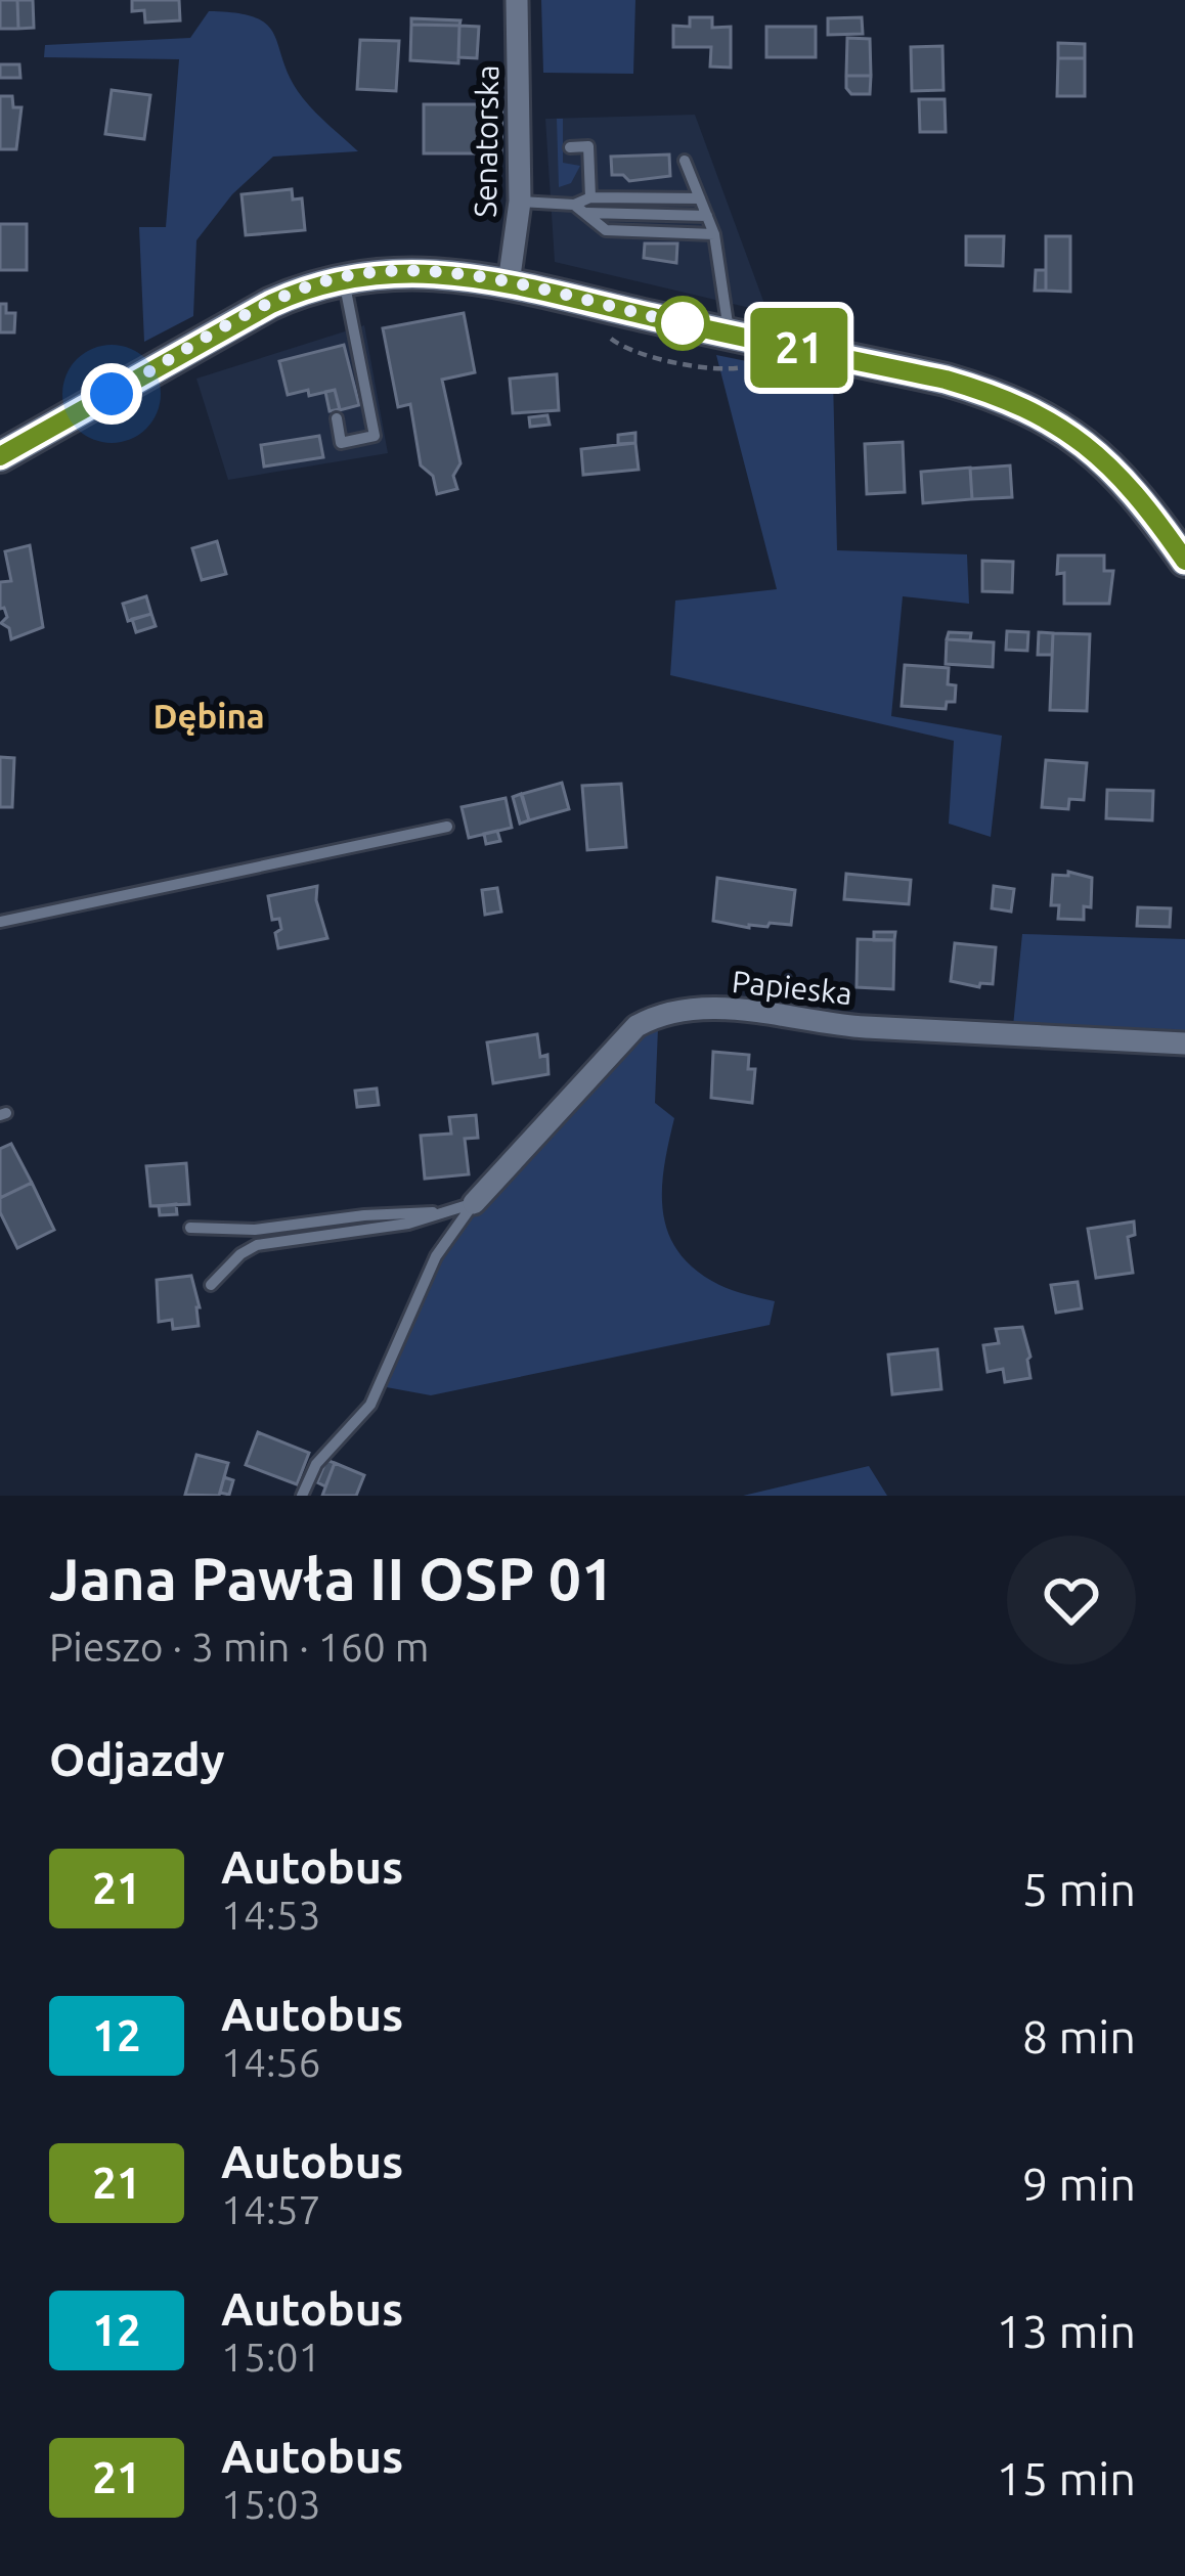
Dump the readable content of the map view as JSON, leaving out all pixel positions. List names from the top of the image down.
{
  "streets": {
    "street": ["Senatorska", "Papieska"]
  },
  "districts": ["Dębina"],
  "lines": ["bus line 21"],
  "page": {
    "on_map": "21",
    "heading": [
      ["Jana Pawła II OSP 01", "Pieszo · 3 min · 160 m"],
      "Odjazdy"
    ],
    "list": [
      {
        "mark": "21",
        "name": "Autobus",
        "note": "14:53",
        "value": "5 min"
      },
      {
        "mark": "12",
        "name": "Autobus",
        "note": "14:56",
        "value": "8 min"
      },
      {
        "mark": "21",
        "name": "Autobus",
        "note": "14:57",
        "value": "9 min"
      },
      {
        "mark": "12",
        "name": "Autobus",
        "note": "15:01",
        "value": "13 min"
      },
      {
        "mark": "21",
        "name": "Autobus",
        "note": "15:03",
        "value": "15 min"
      }
    ]
  }
}
